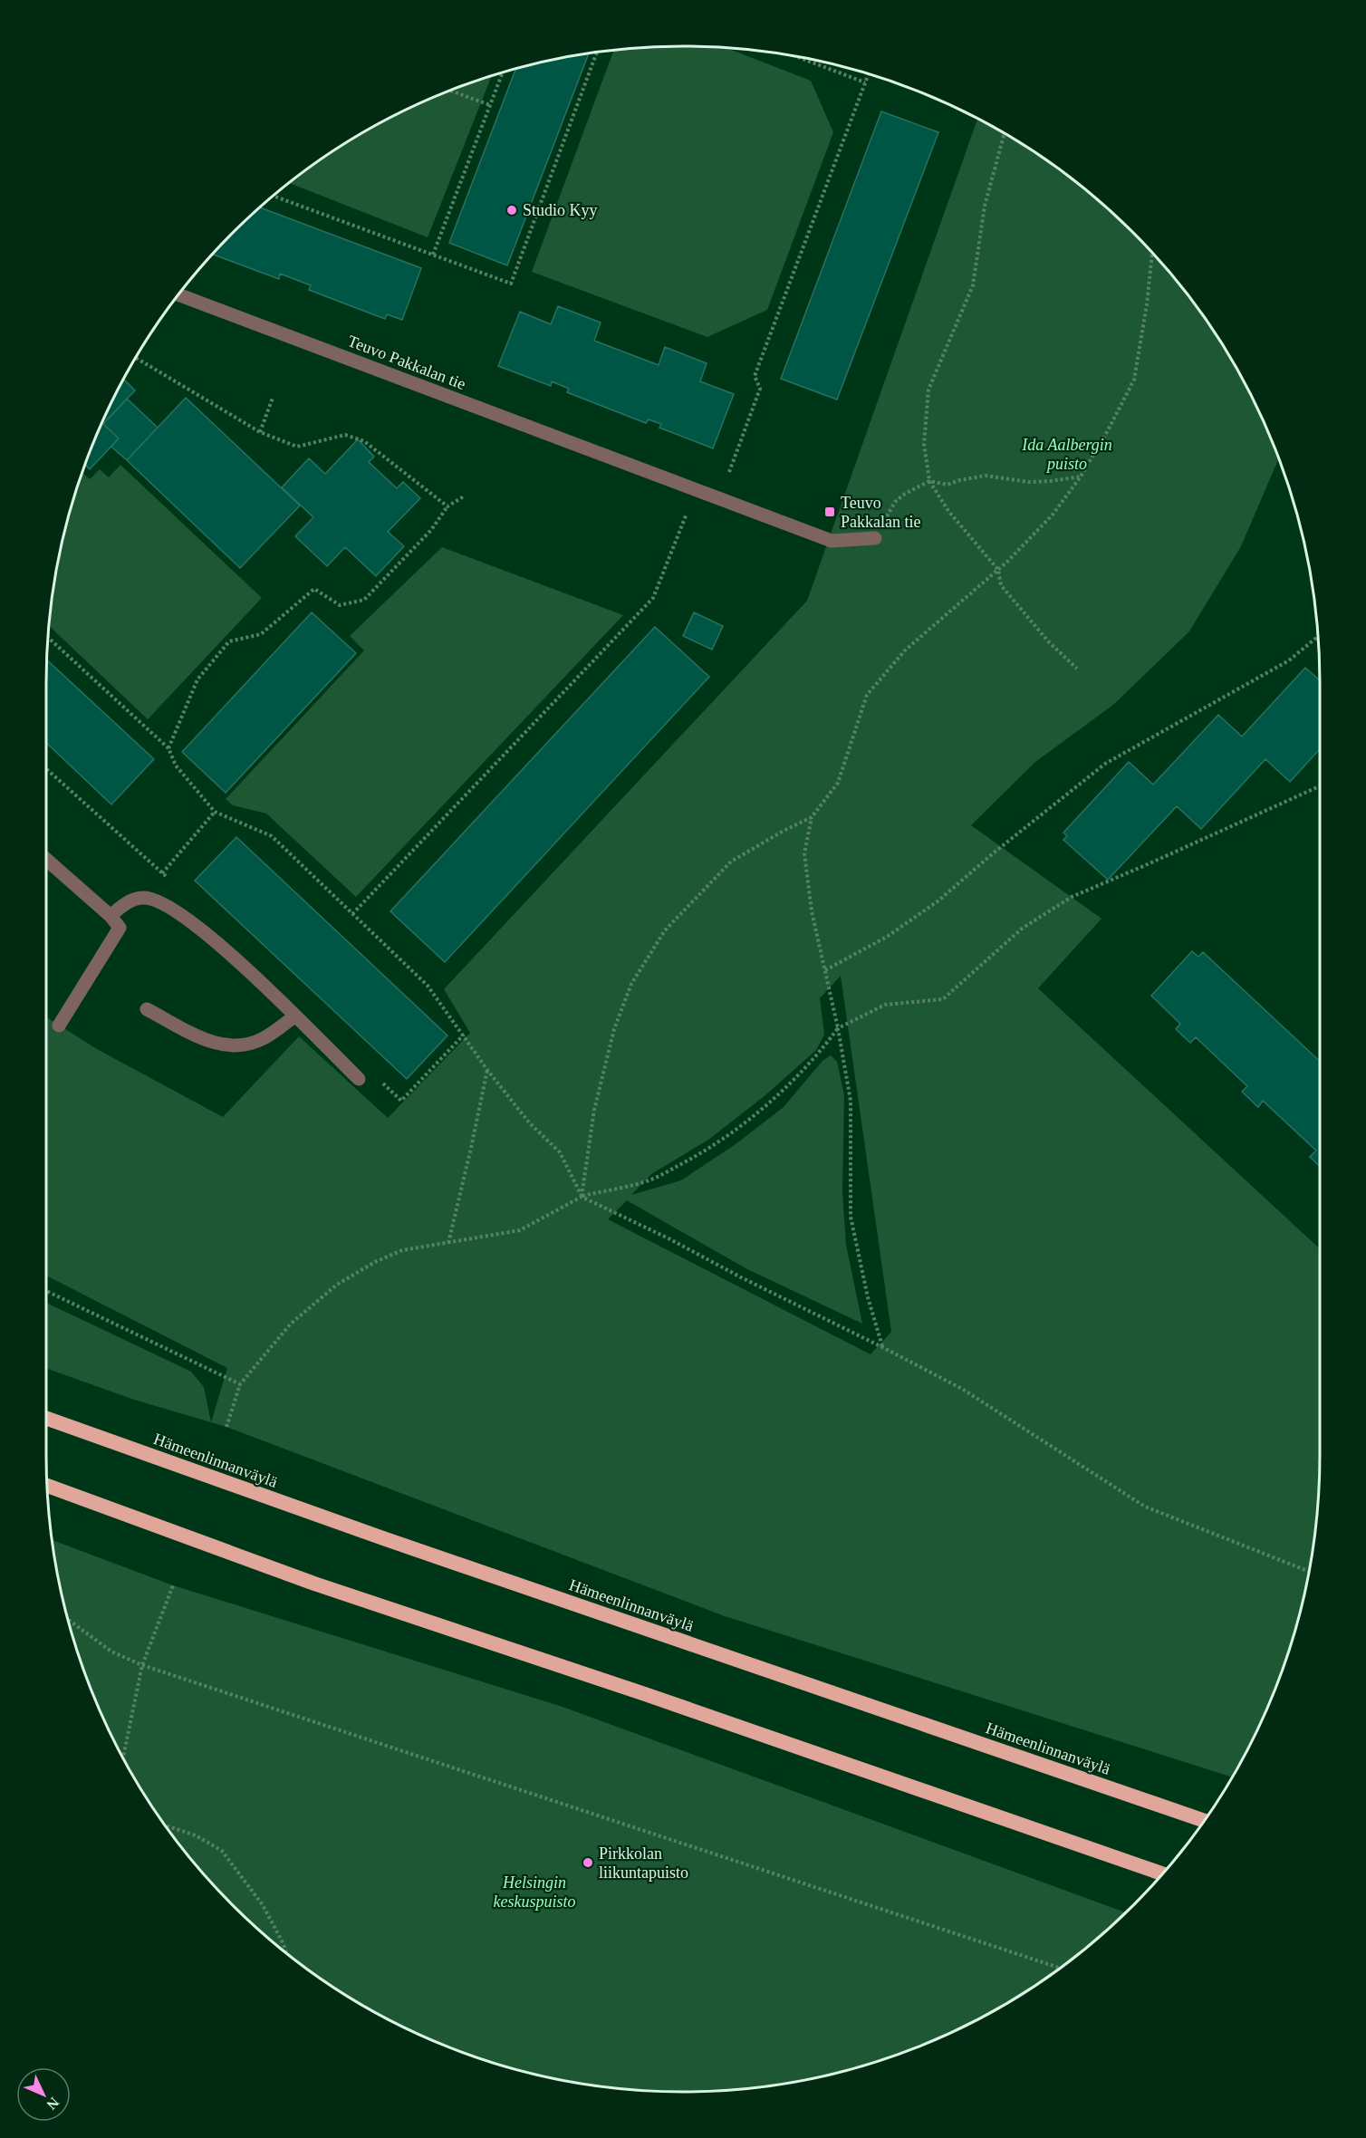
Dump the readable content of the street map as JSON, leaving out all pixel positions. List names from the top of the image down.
{
  "streets": {
    "highway": ["Hämeenlinnanväylä"],
    "street": ["Teuvo Pakkalan tie"]
  },
  "parks": ["Ida Aalbergin puisto", "Helsingin keskuspuisto"],
  "places": {
    "other": ["Studio Kyy", "Pirkkolan liikuntapuisto"],
    "transit": ["Teuvo Pakkalan tie"]
  },
  "north": "bottom right"
}
